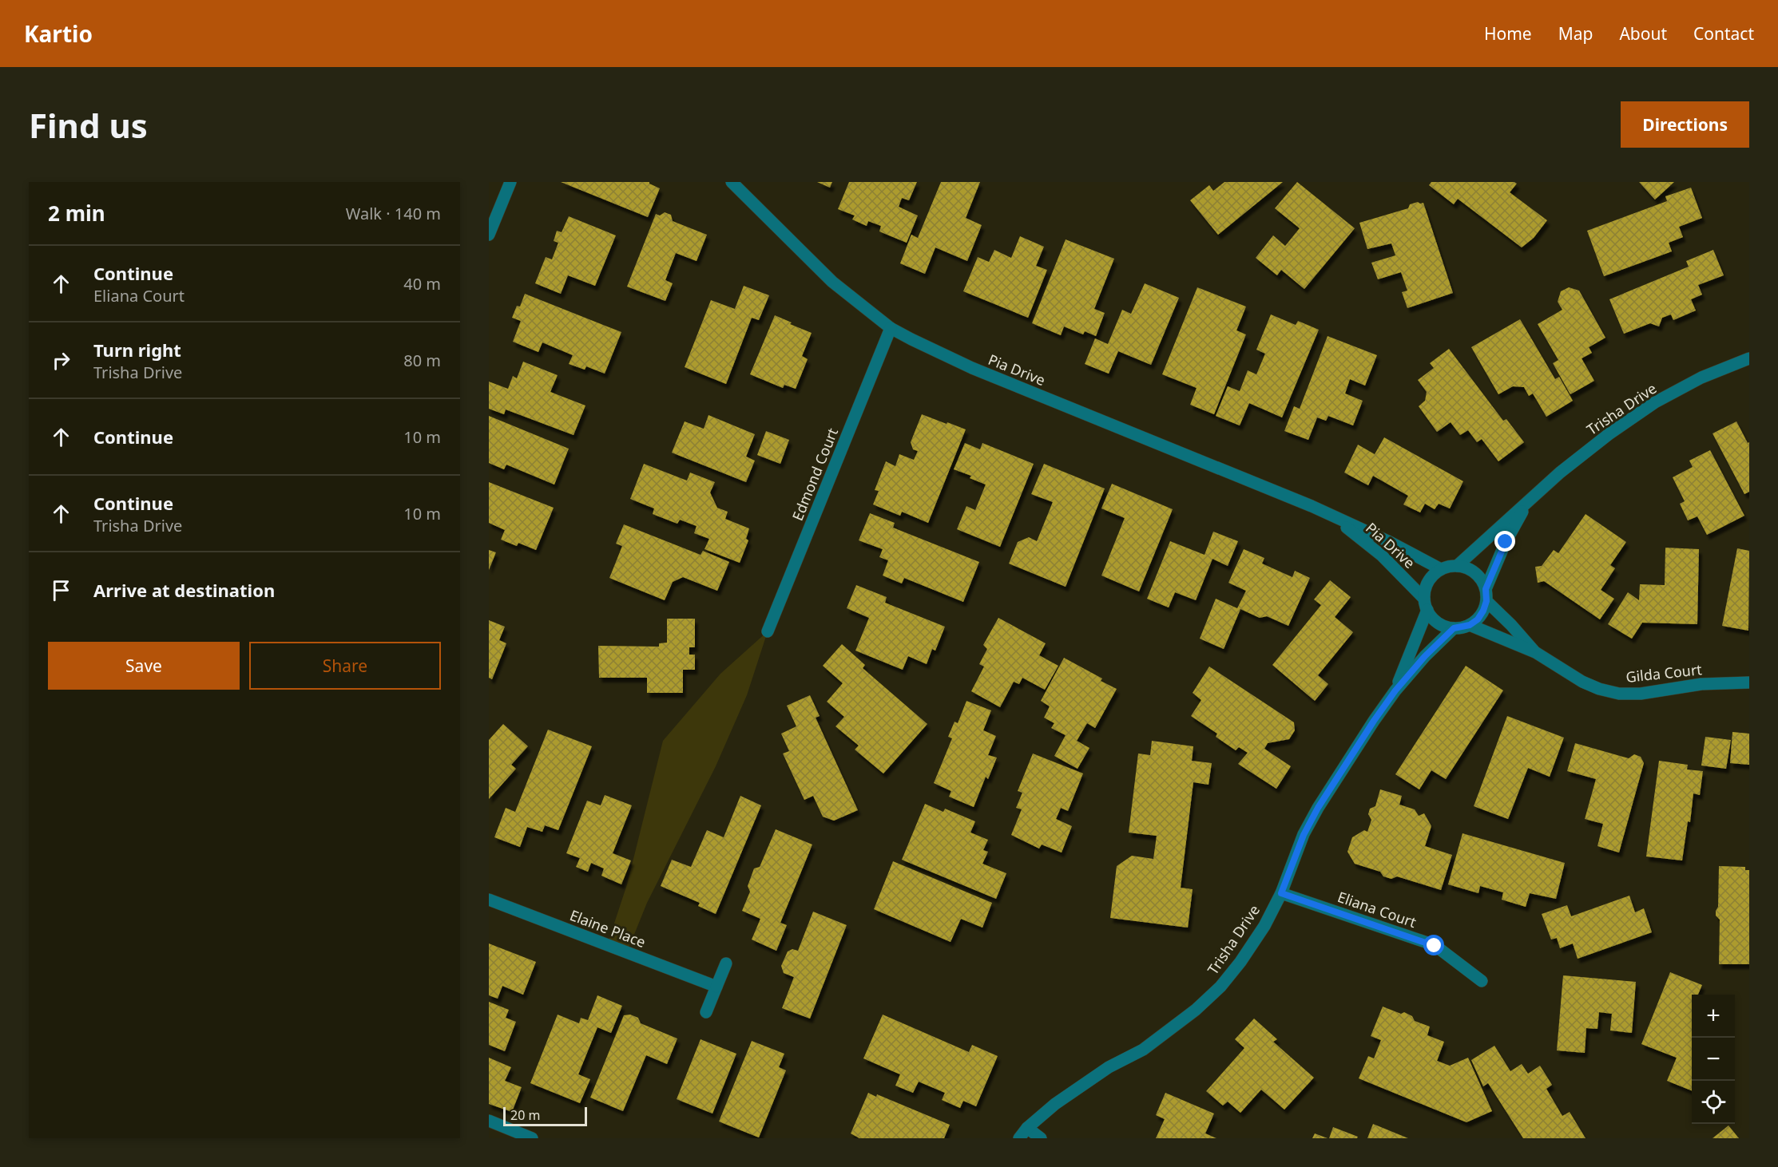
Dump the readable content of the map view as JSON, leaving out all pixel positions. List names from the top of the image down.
{
  "streets": {
    "street": [
      "Pia Drive",
      "Trisha Drive",
      "Edmond Court",
      "Gilda Court",
      "Eliana Court",
      "Elaine Place"
    ]
  },
  "crossings": [
    ["Pia Drive", "Trisha Drive"],
    ["Pia Drive", "Edmond Court"],
    ["Pia Drive", "Gilda Court"],
    ["Trisha Drive", "Gilda Court"],
    ["Trisha Drive", "Eliana Court"]
  ],
  "scale_bar": "20 m",
  "page": {
    "header": "Kartio",
    "nav": [
      "Home",
      "Map",
      "About",
      "Contact"
    ],
    "buttons": [
      "Directions",
      ["Save", "Share"]
    ],
    "title": "Find us",
    "heading": ["2 min", "Walk · 140 m"],
    "list": [
      ["Continue", "Eliana Court", "40 m"],
      ["Turn right", "Trisha Drive", "80 m"],
      ["Continue", "10 m"],
      ["Continue", "Trisha Drive", "10 m"],
      "Arrive at destination"
    ],
    "map_buttons": ["+", "−"],
    "scale": "20 m"
  }
}
